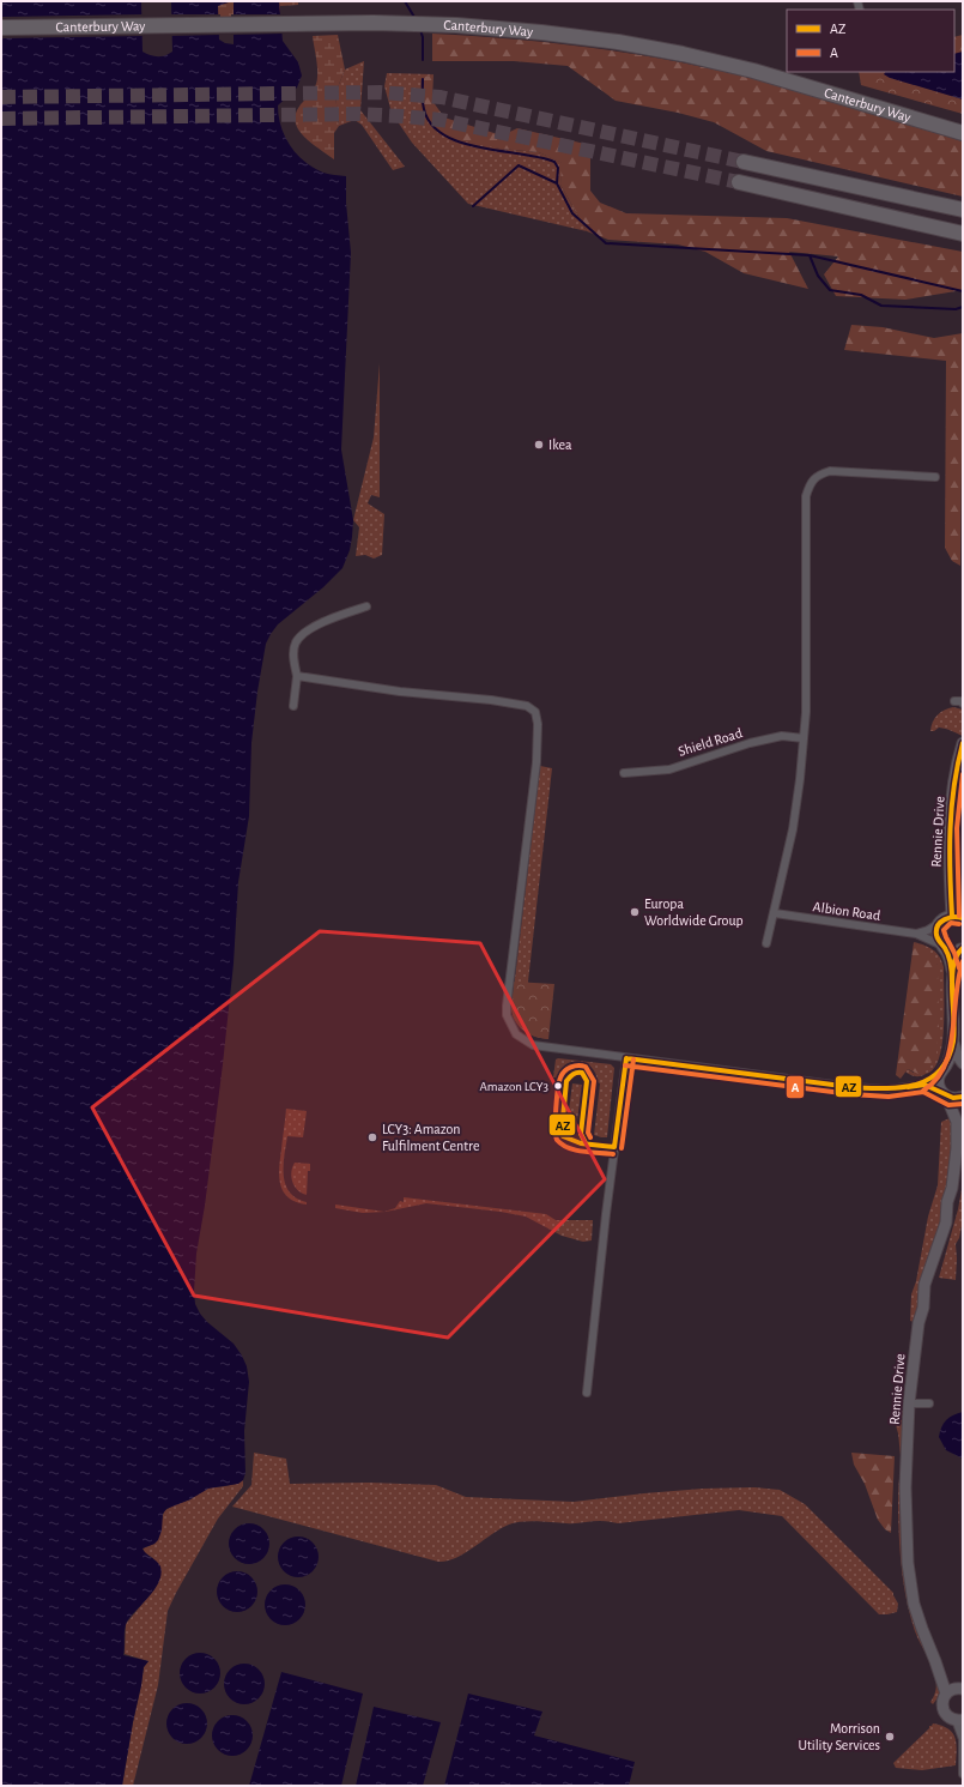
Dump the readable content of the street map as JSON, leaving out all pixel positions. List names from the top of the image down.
{
  "streets": {
    "highway": ["Canterbury Way"],
    "street": ["Shield Road", "Rennie Drive", "Albion Road"]
  },
  "crossings": [
    ["Rennie Drive", "Albion Road"]
  ],
  "places": [
    "Ikea",
    "Europa Worldwide Group",
    "Amazon LCY3",
    "LCY3: Amazon Fulfilment Centre",
    "Morrison Utility Services"
  ],
  "lines": ["transit line AZ", "transit line A"],
  "legend": ["AZ", "A"]
}
